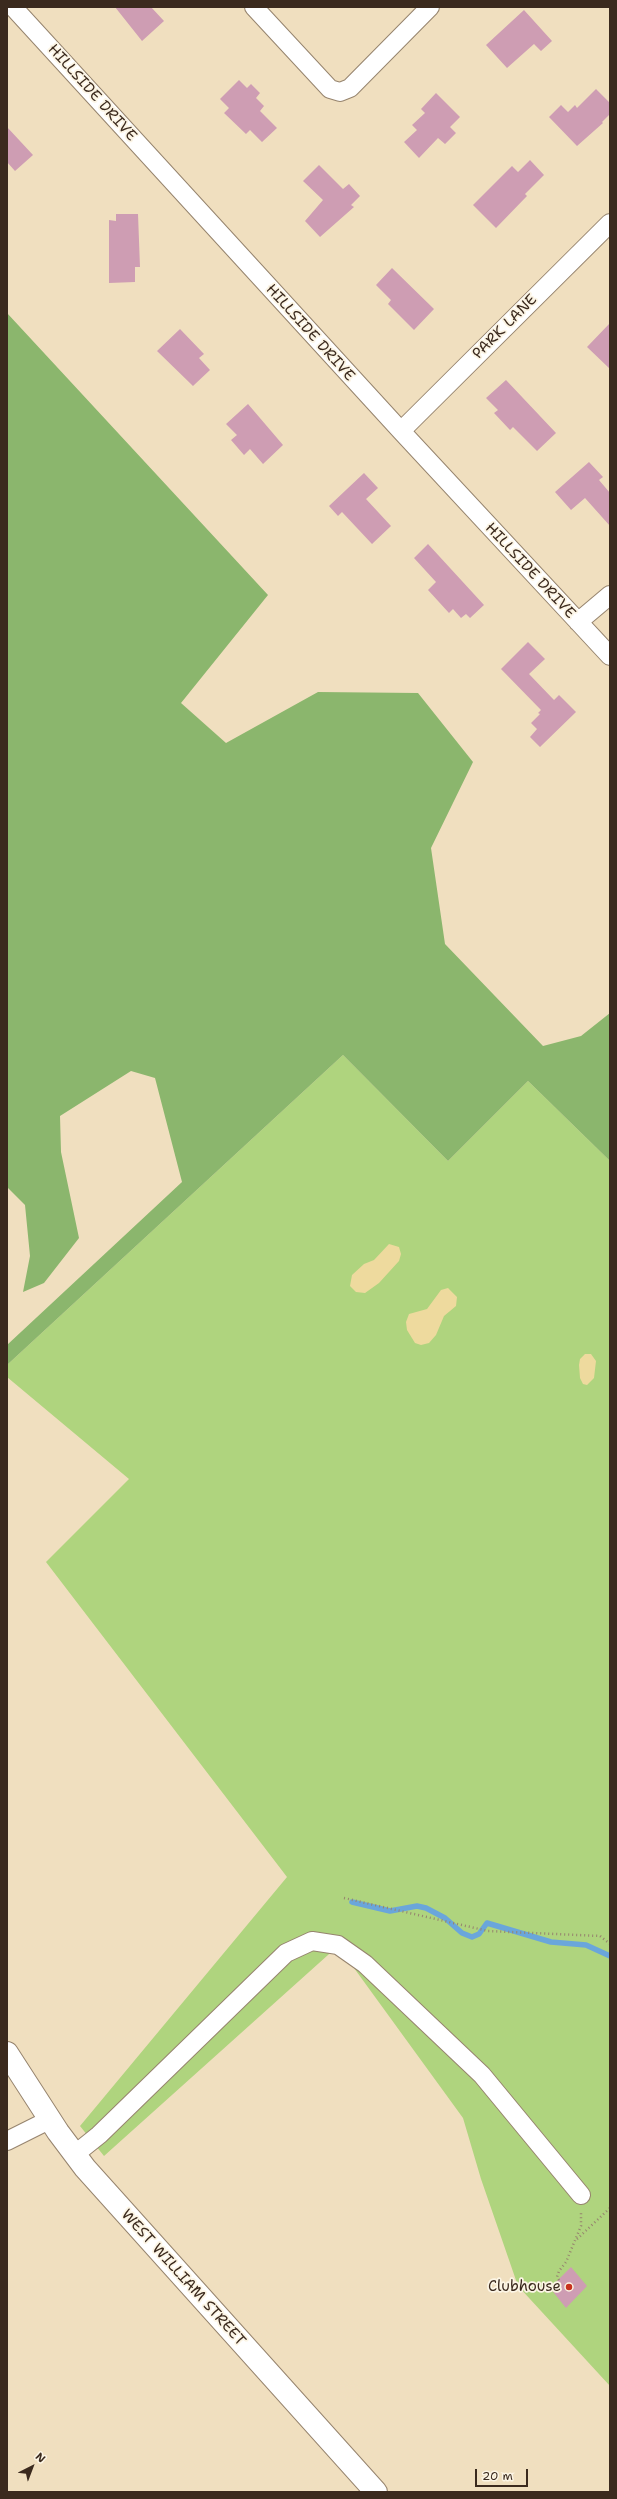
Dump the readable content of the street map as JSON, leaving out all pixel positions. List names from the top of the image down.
{
  "streets": {
    "highway": ["WEST WILLIAM STREET"],
    "street": ["HILLSIDE DRIVE", "PARK LANE"]
  },
  "crossings": [
    ["HILLSIDE DRIVE", "PARK LANE"]
  ],
  "places": ["Clubhouse"],
  "scale_bar": "20 m",
  "north": "top right"
}
